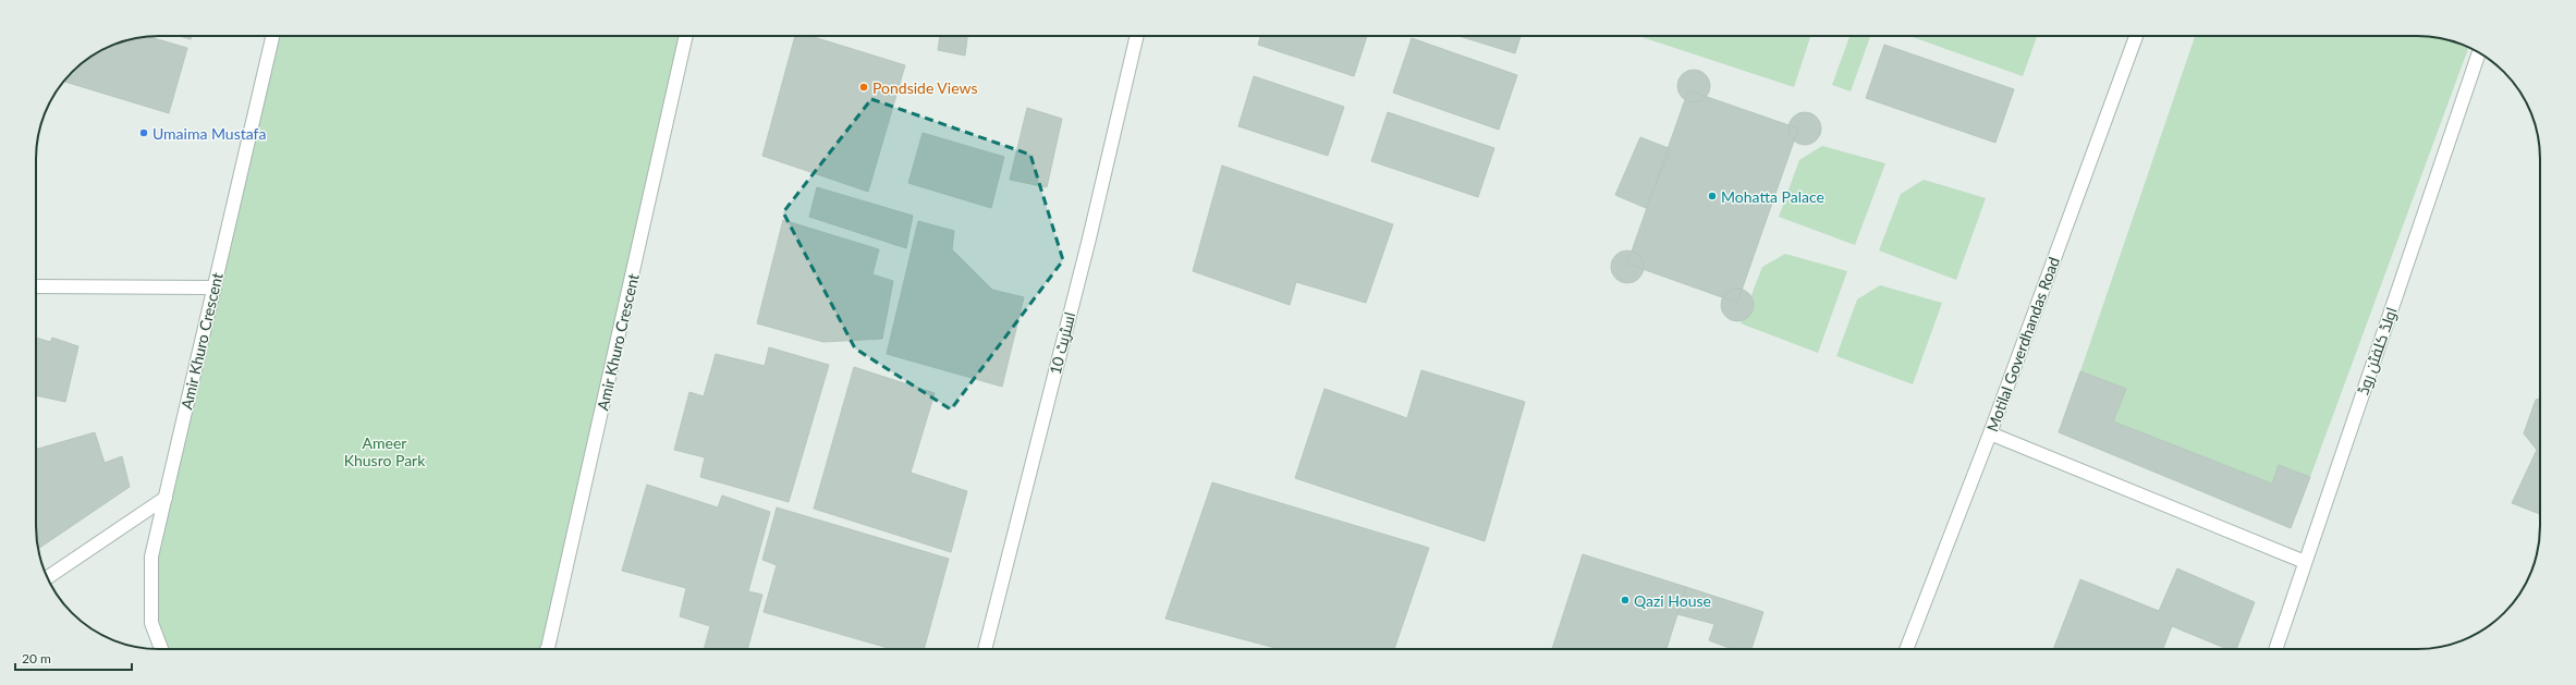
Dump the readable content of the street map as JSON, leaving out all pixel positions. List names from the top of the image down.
{
  "streets": {
    "street": [
      "Amir Khuro Crescent",
      "اسٹریٹ 10",
      "Motilal Goverdhandas Road",
      "اولڈ کلفٹن روڈ"
    ]
  },
  "parks": ["Ameer Khusro Park"],
  "places": [
    "Pondside Views",
    "Umaima Mustafa",
    "Mohatta Palace",
    "Qazi House"
  ],
  "scale_bar": "20 m"
}
